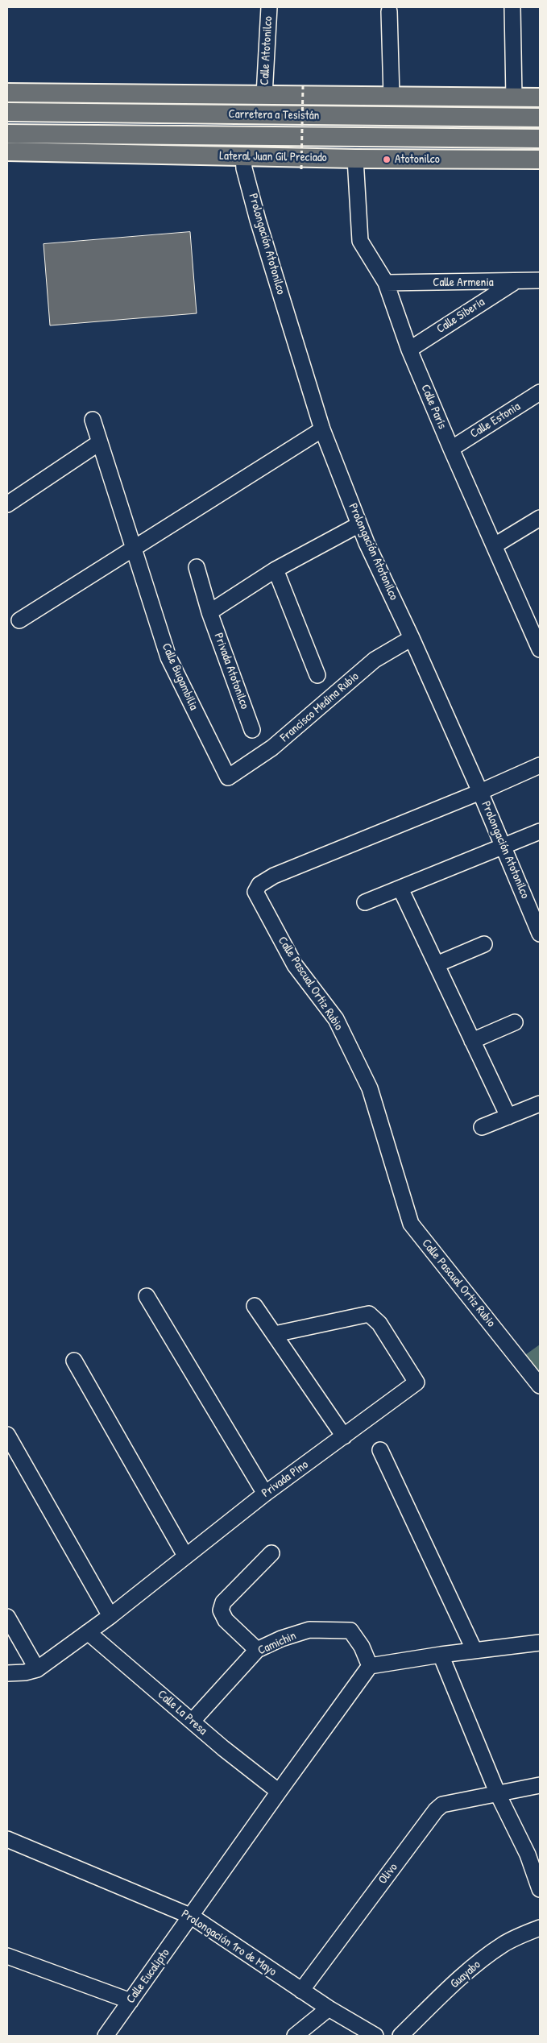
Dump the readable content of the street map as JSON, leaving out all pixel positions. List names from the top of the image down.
{
  "streets": {
    "main road": ["Carretera a Tesistán", "Lateral Juan Gil Preciado"],
    "street": [
      "Calle Atotonilco",
      "Prolongación Atotonilco",
      "Calle Armenia",
      "Calle Siberia",
      "Calle París",
      "Calle Estonia",
      "Privada Atotonilco",
      "Calle Bugambilia",
      "Francisco Medina Rubio",
      "Calle Pascual Ortiz Rubio",
      "Privada Pino",
      "Camichin",
      "Calle La Presa",
      "Olivo",
      "Prolongación 1ro de Mayo",
      "Guayabo",
      "Calle Eucalipto"
    ]
  },
  "crossings": [
    ["Lateral Juan Gil Preciado", "Prolongación Atotonilco"],
    ["Lateral Juan Gil Preciado", "Calle París"],
    ["Prolongación Atotonilco", "Francisco Medina Rubio"],
    ["Prolongación Atotonilco", "Calle Pascual Ortiz Rubio"],
    ["Calle Armenia", "Calle Siberia"],
    ["Calle Armenia", "Calle París"],
    ["Calle Siberia", "Calle París"],
    ["Calle París", "Calle Estonia"],
    ["Calle Bugambilia", "Francisco Medina Rubio"],
    ["Privada Pino", "Calle La Presa"],
    ["Camichin", "Calle La Presa"],
    ["Camichin", "Calle Eucalipto"],
    ["Calle La Presa", "Calle Eucalipto"],
    ["Olivo", "Prolongación 1ro de Mayo"],
    ["Prolongación 1ro de Mayo", "Calle Eucalipto"]
  ],
  "places": ["Atotonilco"]
}
